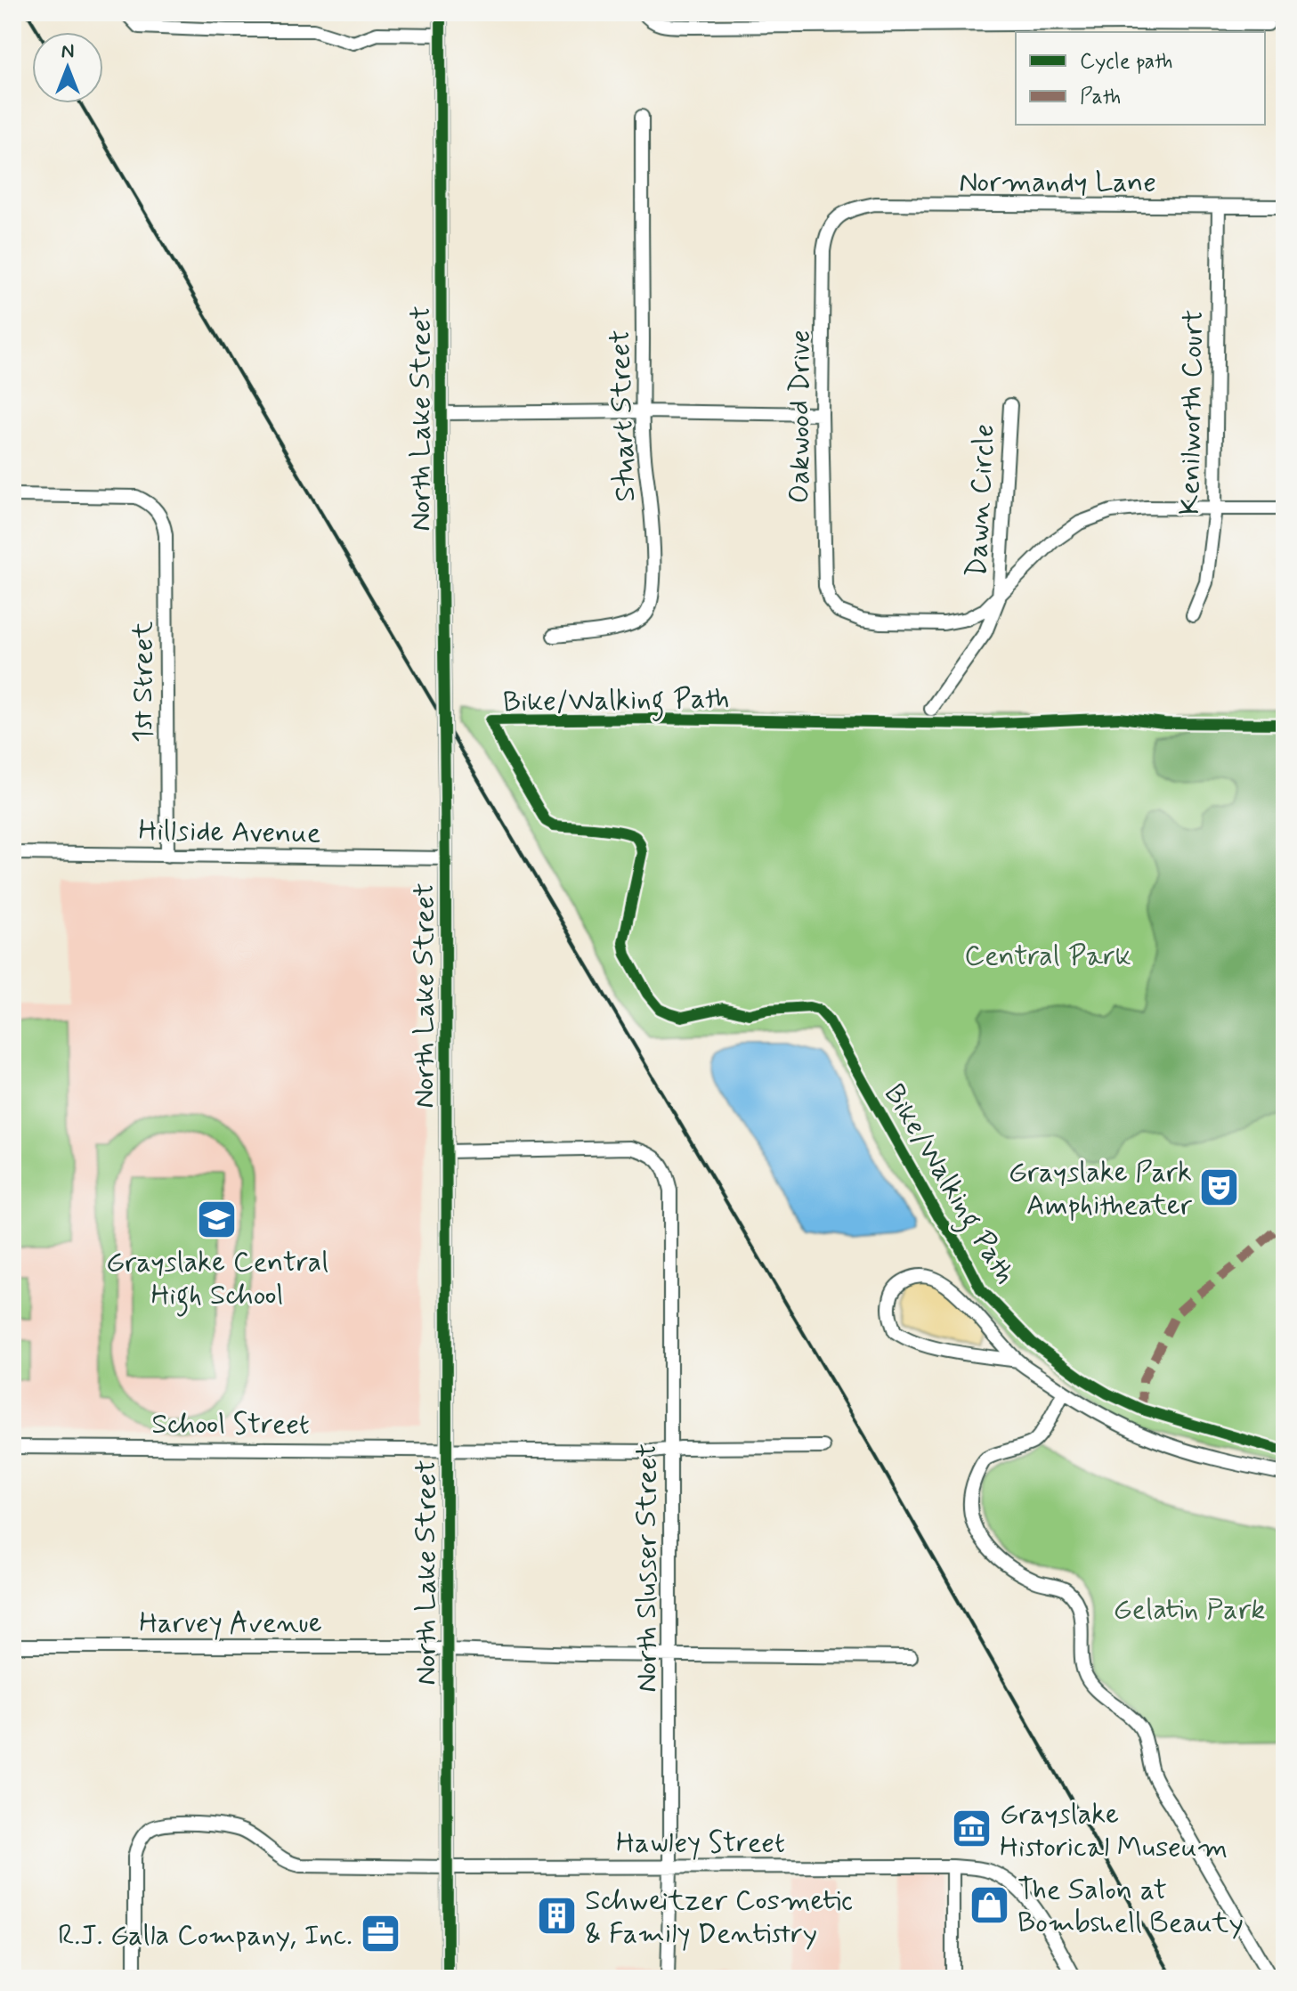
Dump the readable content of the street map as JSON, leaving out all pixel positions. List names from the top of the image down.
{
  "streets": {
    "street": [
      "Normandy Lane",
      "Kenilworth Court",
      "Stuart Street",
      "Oakwood Drive",
      "North Lake Street",
      "Dawn Circle",
      "1st Street",
      "Hillside Avenue",
      "School Street",
      "North Slusser Street",
      "Harvey Avenue",
      "Hawley Street"
    ],
    "cycle path": ["Bike/Walking Path"]
  },
  "crossings": [
    ["Normandy Lane", "Kenilworth Court"],
    ["Normandy Lane", "Oakwood Drive"],
    ["Oakwood Drive", "Dawn Circle"],
    ["North Lake Street", "Hillside Avenue"],
    ["North Lake Street", "School Street"],
    ["North Lake Street", "North Slusser Street"],
    ["North Lake Street", "Harvey Avenue"],
    ["North Lake Street", "Hawley Street"],
    ["1st Street", "Hillside Avenue"],
    ["School Street", "North Slusser Street"],
    ["North Slusser Street", "Harvey Avenue"],
    ["North Slusser Street", "Hawley Street"]
  ],
  "parks": ["Central Park", "Gelatin Park"],
  "places": {
    "theatre": ["Grayslake Park Amphitheater"],
    "school or university": ["Grayslake Central High School"],
    "museum": ["Grayslake Historical Museum"],
    "shop": ["The Salon at Bombshell Beauty"],
    "building": ["Schweitzer Cosmetic & Family Dentistry"],
    "office": ["R.J. Galla Company, Inc."]
  },
  "legend": ["Cycle path", "Path"],
  "north": "top"
}
